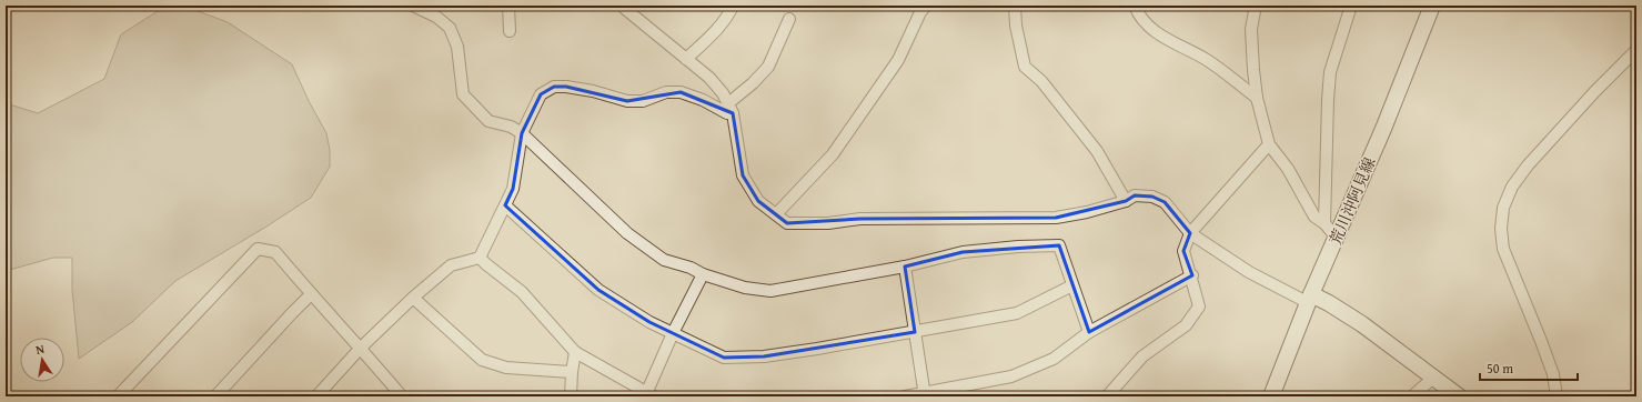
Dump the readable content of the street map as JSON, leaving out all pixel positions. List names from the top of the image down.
{
  "streets": {
    "main road": ["荒川沖阿見線"]
  },
  "scale_bar": "50 m",
  "north": "top"
}
